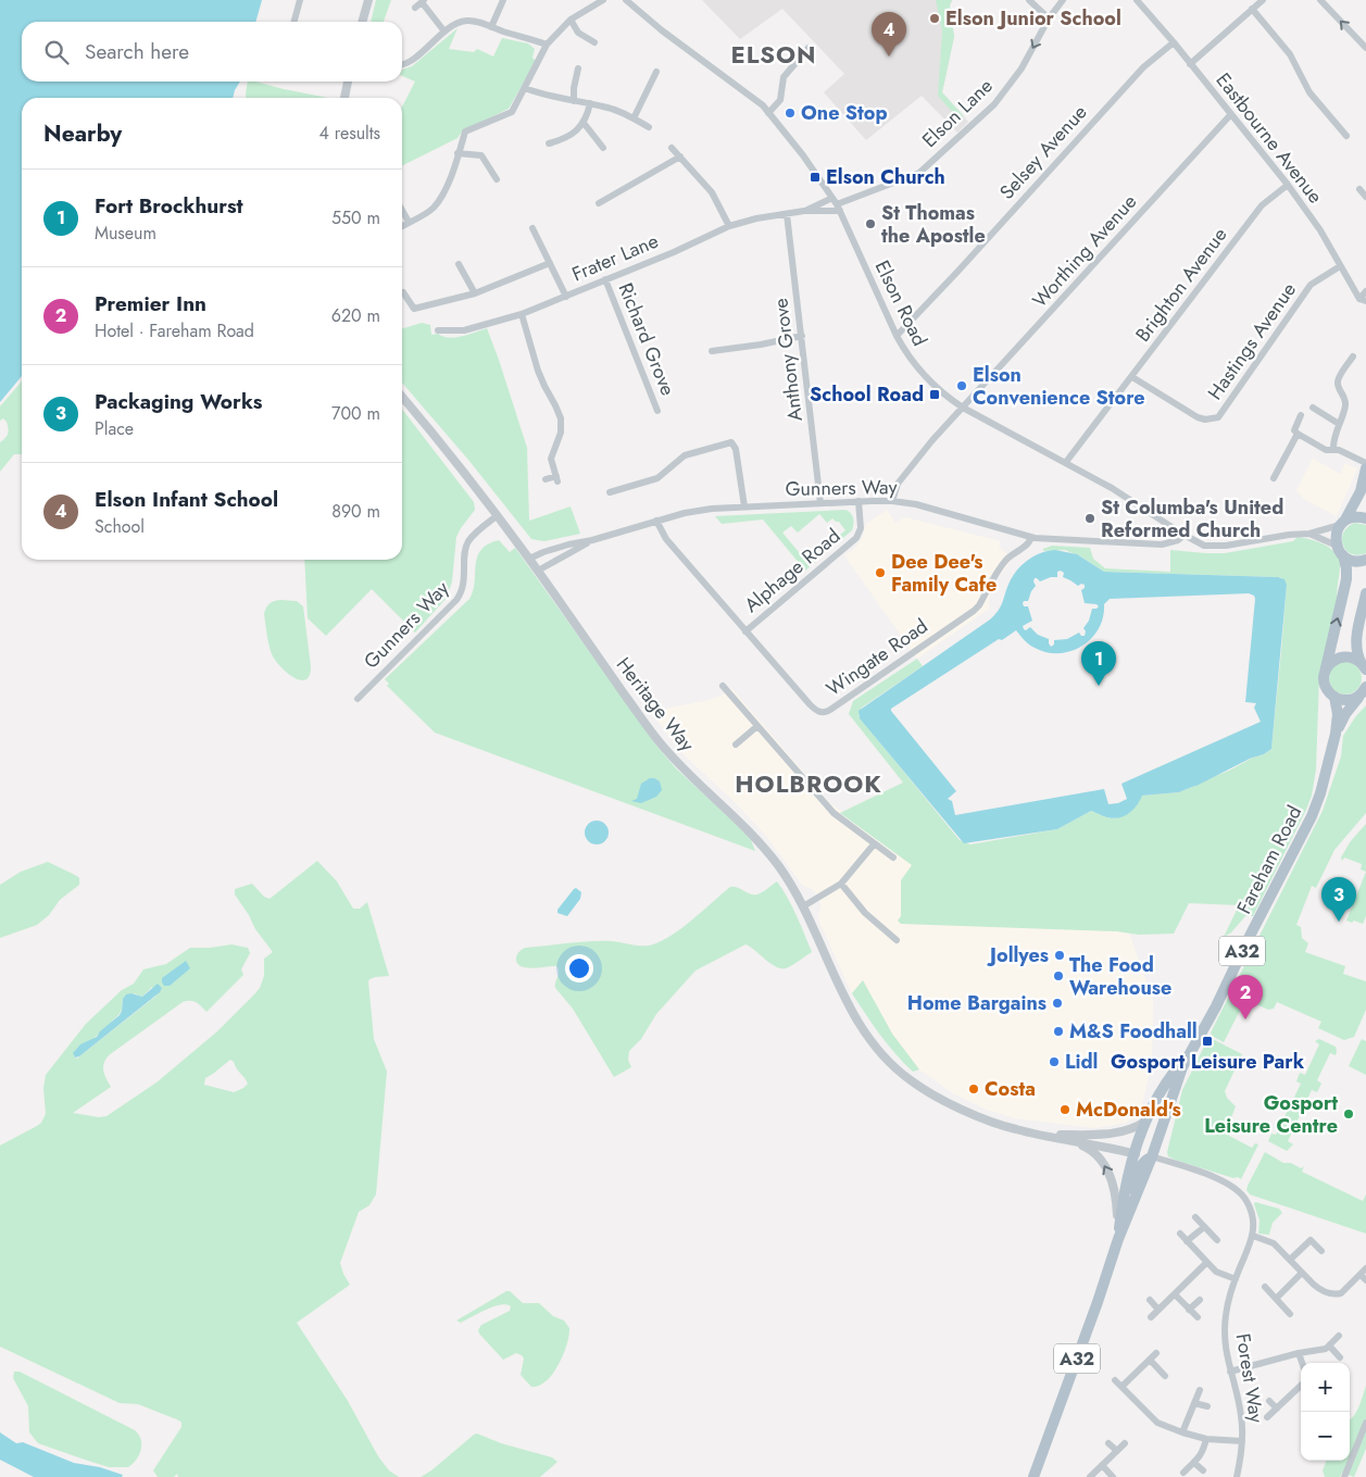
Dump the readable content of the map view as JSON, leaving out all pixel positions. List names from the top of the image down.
{
  "streets": {
    "main road": ["Fareham Road", "A32"],
    "street": [
      "Elson Lane",
      "Eastbourne Avenue",
      "Selsey Avenue",
      "Worthing Avenue",
      "Frater Lane",
      "Brighton Avenue",
      "Elson Road",
      "Richard Grove",
      "Hastings Avenue",
      "Anthony Grove",
      "Gunners Way",
      "Alphage Road",
      "Wingate Road",
      "Heritage Way",
      "Forest Way"
    ]
  },
  "crossings": [
    ["Elson Lane", "Frater Lane"],
    ["Elson Lane", "Elson Road"],
    ["Eastbourne Avenue", "Selsey Avenue"],
    ["Eastbourne Avenue", "Worthing Avenue"],
    ["Eastbourne Avenue", "Brighton Avenue"],
    ["Eastbourne Avenue", "Hastings Avenue"],
    ["Selsey Avenue", "Elson Road"],
    ["Worthing Avenue", "Elson Road"],
    ["Frater Lane", "Elson Road"],
    ["Frater Lane", "Richard Grove"],
    ["Frater Lane", "Anthony Grove"],
    ["Brighton Avenue", "Elson Road"],
    ["Brighton Avenue", "Hastings Avenue"],
    ["Elson Road", "Gunners Way"],
    ["Anthony Grove", "Gunners Way"],
    ["Gunners Way", "Alphage Road"],
    ["Gunners Way", "Wingate Road"],
    ["Gunners Way", "Heritage Way"],
    ["Alphage Road", "Wingate Road"],
    ["Heritage Way", "Fareham Road"],
    ["Heritage Way", "A32"],
    ["Fareham Road", "A32"],
    ["Fareham Road", "Forest Way"],
    ["A32", "Forest Way"]
  ],
  "one_way": ["Elson Lane"],
  "districts": ["ELSON", "HOLBROOK"],
  "places": {
    "other": [
      "Elson Junior School",
      "One Stop",
      "St Thomas the Apostle",
      "Elson Convenience Store",
      "St Columba's United Reformed Church",
      "Dee Dee's Family Cafe",
      "Jollyes",
      "The Food Warehouse",
      "Home Bargains",
      "M&S Foodhall",
      "Lidl",
      "Costa",
      "McDonald's",
      "Gosport Leisure Centre"
    ],
    "transit": ["Elson Church", "School Road", "Gosport Leisure Park"]
  },
  "page": {
    "pins": [
      "4",
      "1",
      "3",
      "2"
    ],
    "search": "Search here",
    "heading": ["Nearby", "4 results"],
    "list": [
      {
        "mark": "1",
        "name": "Fort Brockhurst",
        "note": "Museum",
        "value": "550 m"
      },
      {
        "mark": "2",
        "name": "Premier Inn",
        "note": "Hotel · Fareham Road",
        "value": "620 m"
      },
      {
        "mark": "3",
        "name": "Packaging Works",
        "note": "Place",
        "value": "700 m"
      },
      {
        "mark": "4",
        "name": "Elson Infant School",
        "note": "School",
        "value": "890 m"
      }
    ],
    "map_buttons": ["+", "−"]
  }
}
